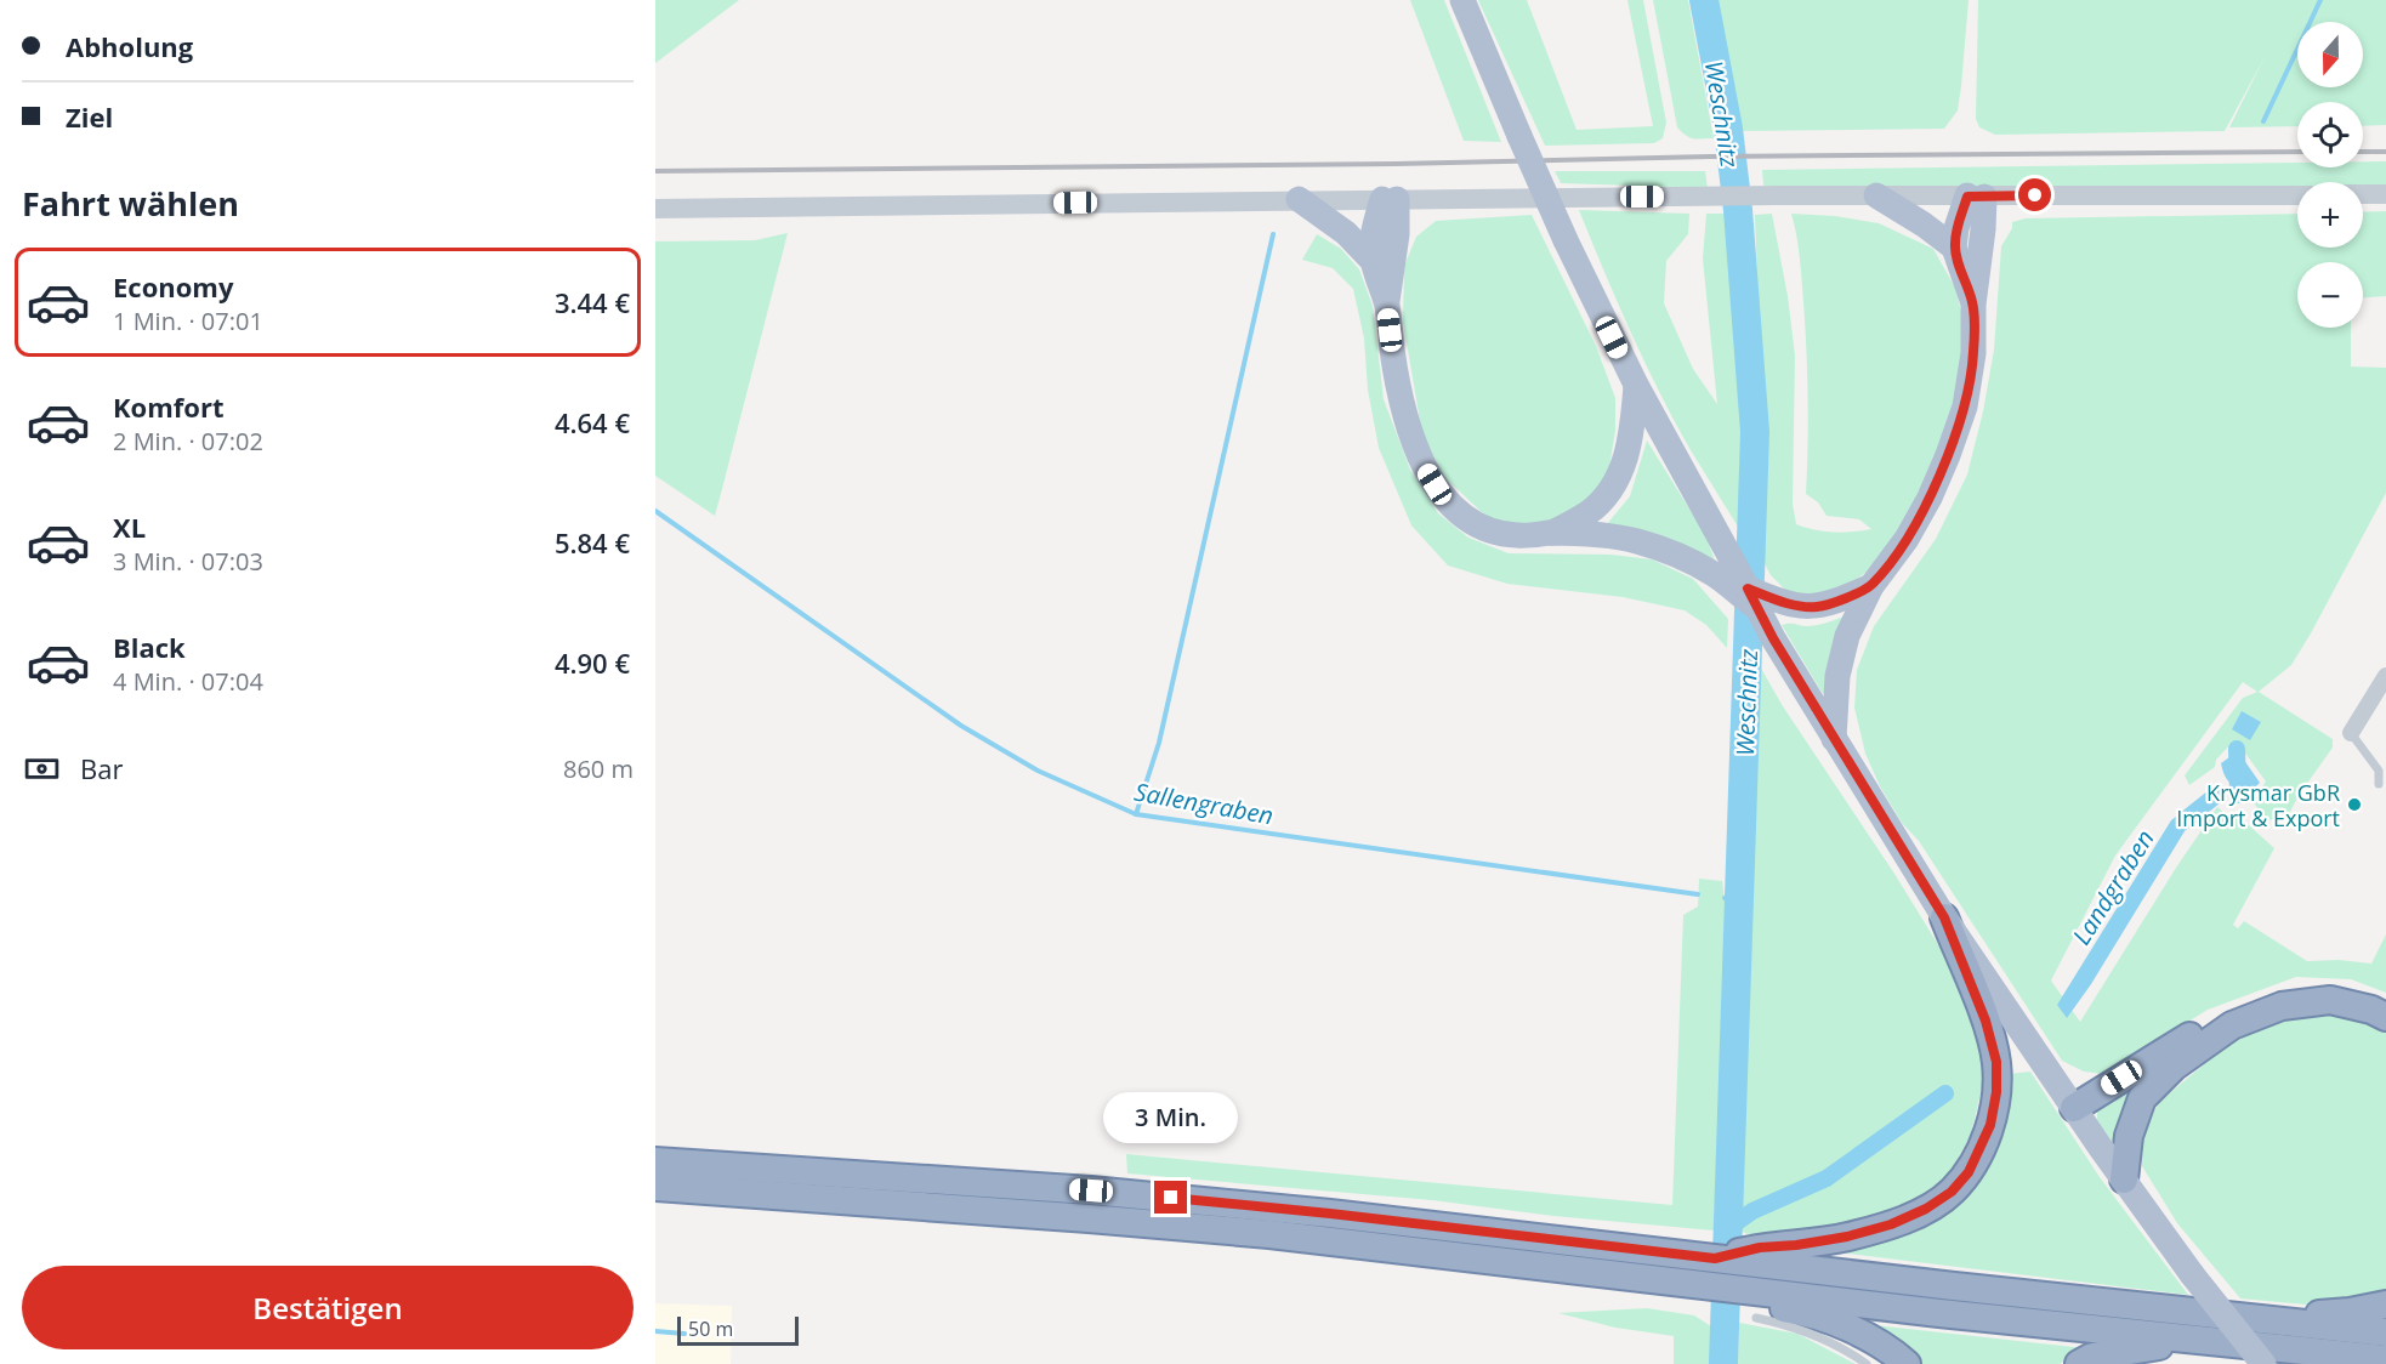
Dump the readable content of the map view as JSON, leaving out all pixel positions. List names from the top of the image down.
{
  "water": ["Weschnitz", "Sallengraben", "Landgraben"],
  "places": ["Krysmar GbR Import & Export"],
  "scale_bar": "50 m",
  "north": "bottom",
  "page": {
    "banner": ["Abholung", "Ziel"],
    "map_buttons": ["+", "−"],
    "heading": "Fahrt wählen",
    "list": [
      {
        "name": "Economy",
        "note": "1 Min. · 07:01",
        "value": "3.44 €"
      },
      {
        "name": "Komfort",
        "note": "2 Min. · 07:02",
        "value": "4.64 €"
      },
      {
        "name": "XL",
        "note": "3 Min. · 07:03",
        "value": "5.84 €"
      },
      {
        "name": "Black",
        "note": "4 Min. · 07:04",
        "value": "4.90 €"
      }
    ],
    "pay": ["Bar", "860 m"],
    "bubble": "3 Min.",
    "buttons": "Bestätigen",
    "scale": "50 m"
  }
}
